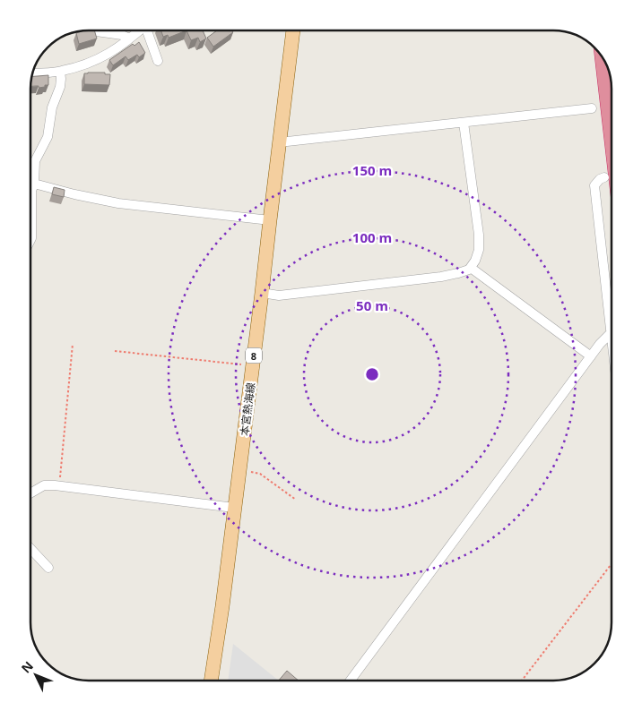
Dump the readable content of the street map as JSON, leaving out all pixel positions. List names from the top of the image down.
{
  "streets": {
    "main road": ["8", "本宮熱海線"]
  },
  "north": "top left",
  "rings": ["150 m", "100 m", "50 m"]
}
